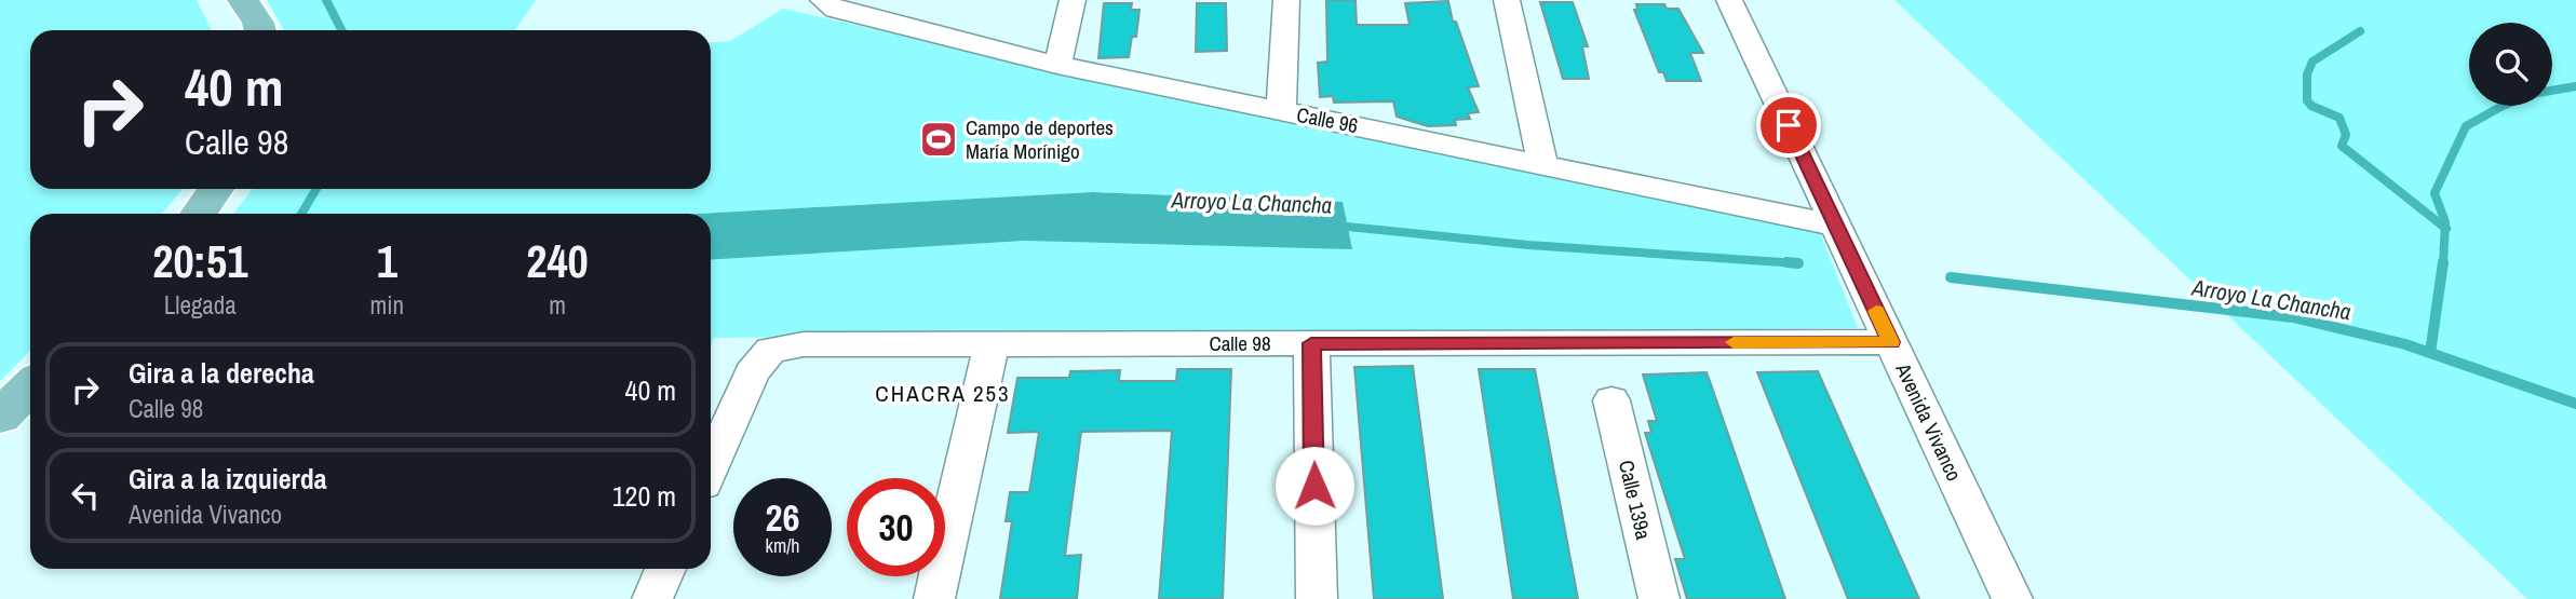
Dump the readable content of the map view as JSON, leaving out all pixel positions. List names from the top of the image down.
{
  "streets": {
    "street": [
      "Calle 96",
      "Calle 98",
      "Avenida Vivanco",
      "Calle 139a"
    ]
  },
  "crossings": [
    ["Calle 96", "Avenida Vivanco"],
    ["Calle 98", "Avenida Vivanco"]
  ],
  "districts": ["CHACRA 253"],
  "water": ["Arroyo La Chancha"],
  "places": {
    "sports": ["Campo de deportes María Morínigo"]
  },
  "page": {
    "turn": ["40 m", "Calle 98"],
    "eta": [
      "20:51",
      "Llegada",
      "1",
      "min",
      "240",
      "m"
    ],
    "list": [
      {
        "name": "Gira a la derecha",
        "note": "Calle 98",
        "value": "40 m"
      },
      {
        "name": "Gira a la izquierda",
        "note": "Avenida Vivanco",
        "value": "120 m"
      }
    ],
    "speed": "26 km/h",
    "limit": "30"
  }
}
